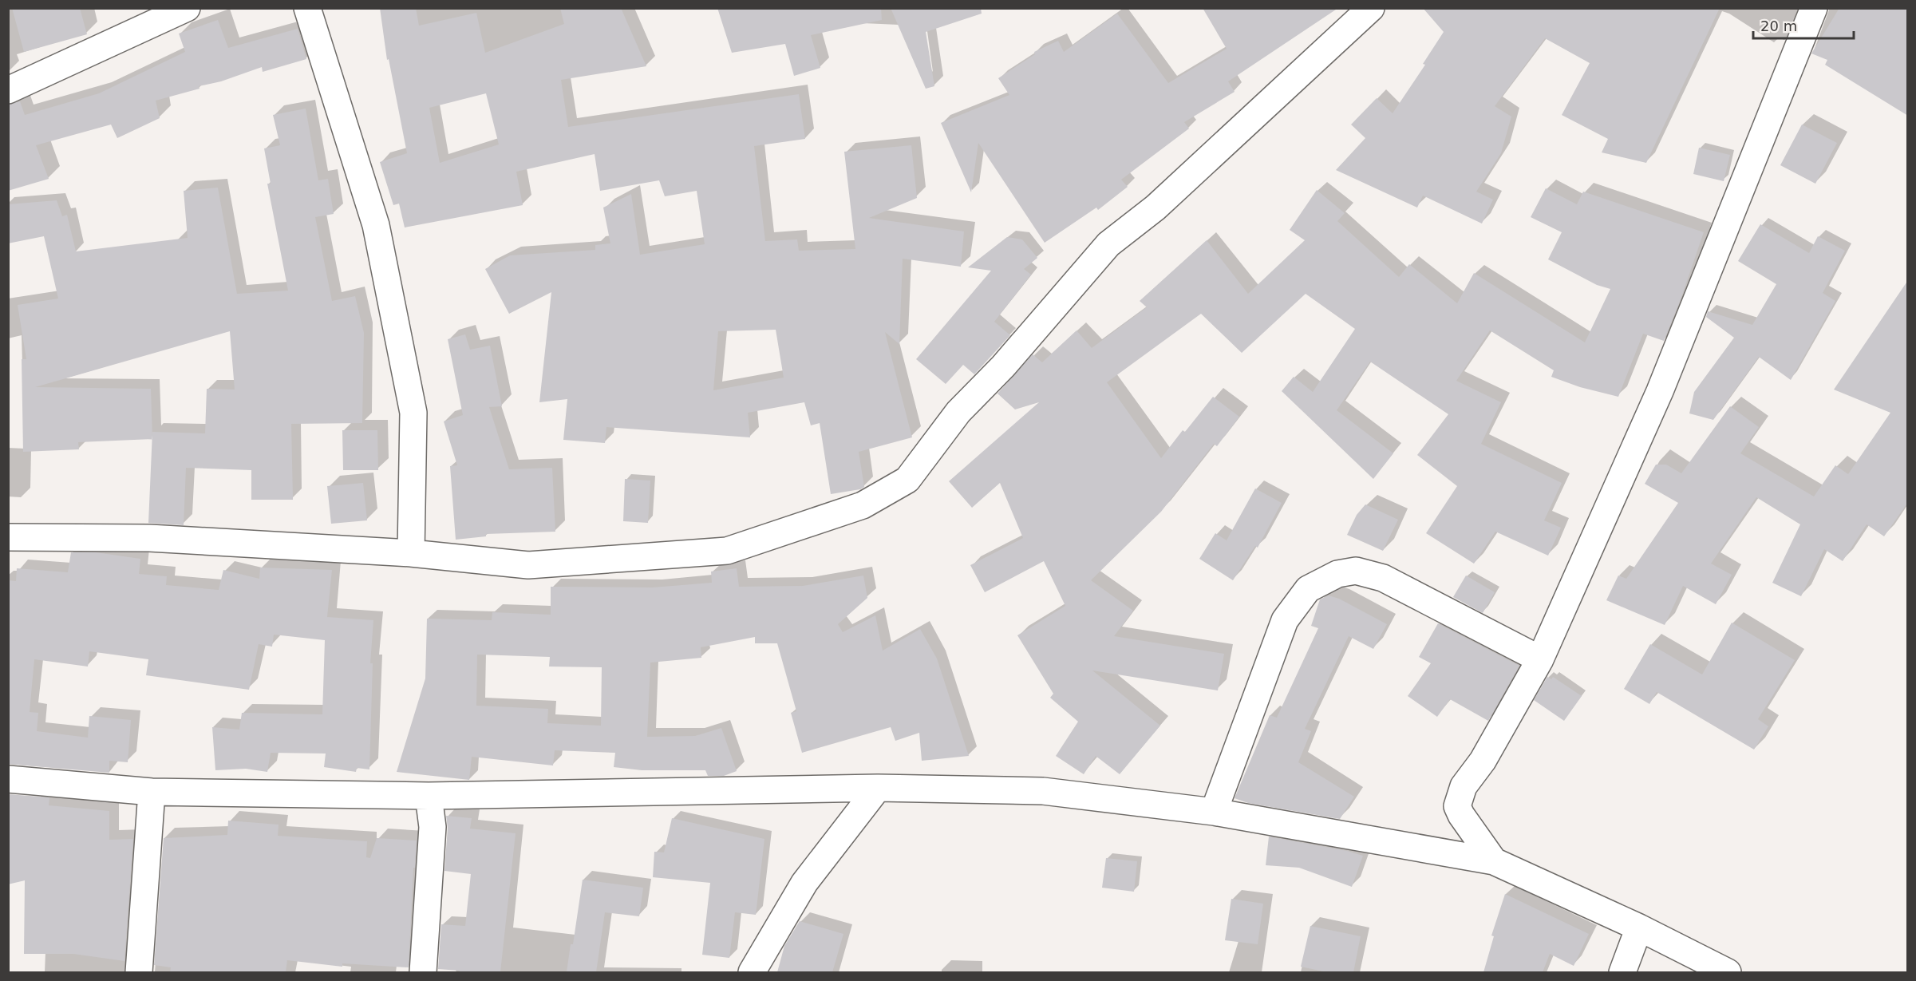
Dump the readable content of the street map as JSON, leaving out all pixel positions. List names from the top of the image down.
{
  "scale_bar": "20 m"
}
